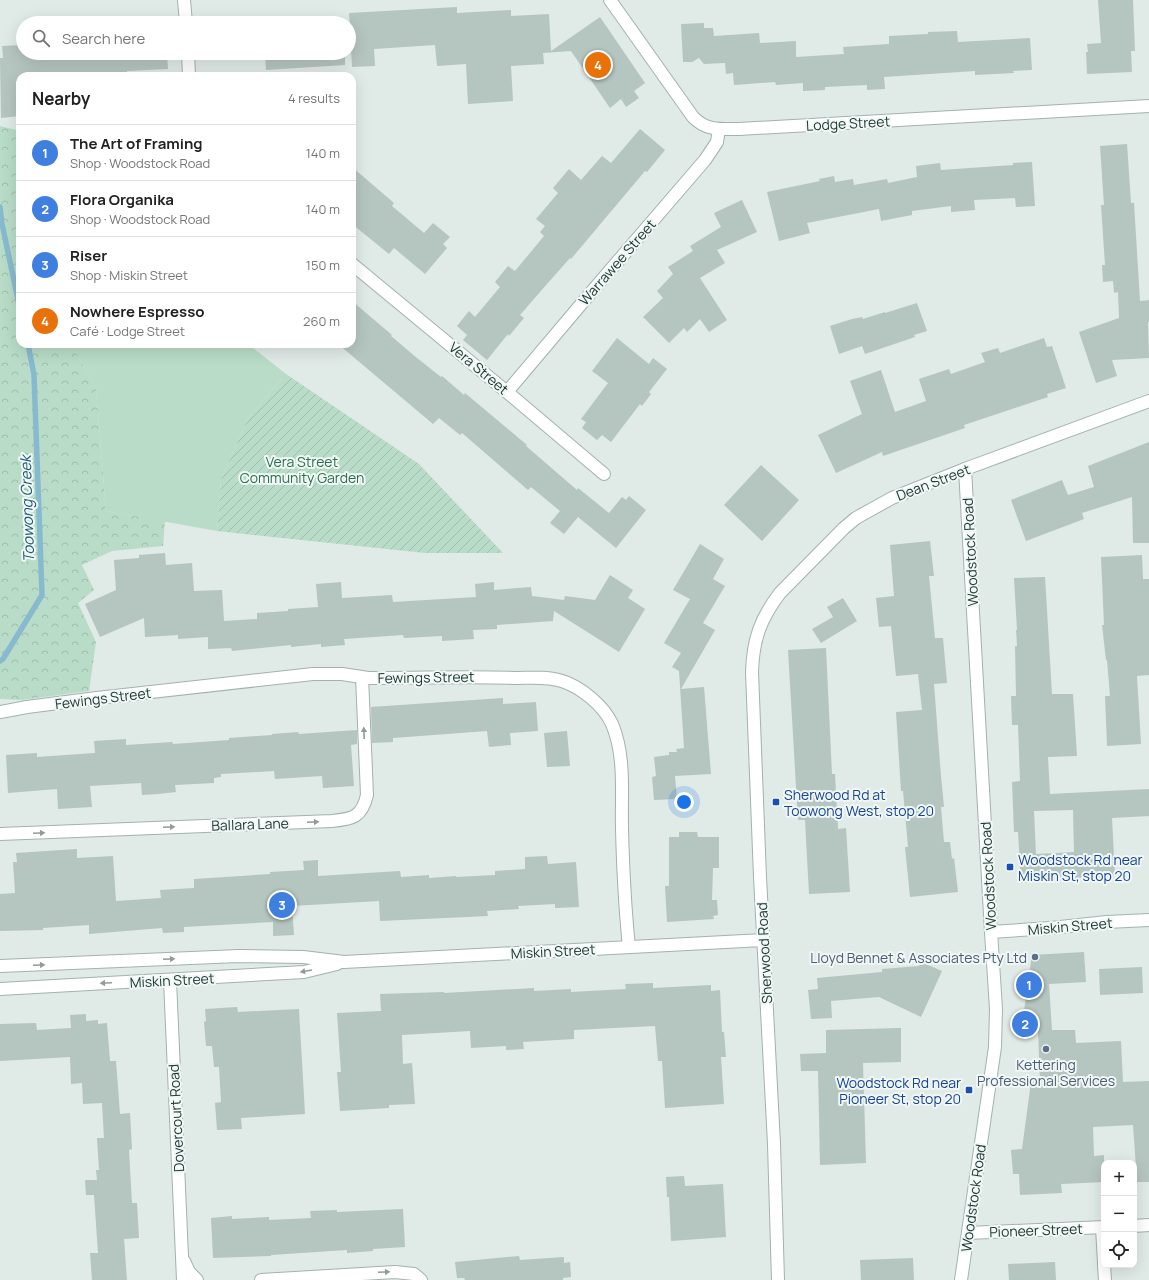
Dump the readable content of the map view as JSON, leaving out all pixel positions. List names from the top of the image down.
{
  "streets": {
    "street": [
      "Lodge Street",
      "Warrawee Street",
      "Vera Street",
      "Dean Street",
      "Woodstock Road",
      "Fewings Street",
      "Ballara Lane",
      "Miskin Street",
      "Sherwood Road",
      "Dovercourt Road",
      "Pioneer Street"
    ]
  },
  "crossings": [
    ["Lodge Street", "Warrawee Street"],
    ["Warrawee Street", "Vera Street"],
    ["Dean Street", "Woodstock Road"],
    ["Dean Street", "Sherwood Road"],
    ["Woodstock Road", "Miskin Street"],
    ["Woodstock Road", "Pioneer Street"],
    ["Fewings Street", "Ballara Lane"],
    ["Fewings Street", "Miskin Street"],
    ["Miskin Street", "Sherwood Road"],
    ["Miskin Street", "Dovercourt Road"]
  ],
  "water": ["Toowong Creek"],
  "parks": ["Vera Street Community Garden"],
  "places": {
    "transit": ["Sherwood Rd at Toowong West, stop 20", "Woodstock Rd near Miskin St, stop 20", "Woodstock Rd near Pioneer St, stop 20"],
    "other": ["Lloyd Bennet & Associates Pty Ltd", "Kettering Professional Services"]
  },
  "page": {
    "search": "Search here",
    "pins": [
      "4",
      "3",
      "1",
      "2"
    ],
    "heading": ["Nearby", "4 results"],
    "list": [
      {
        "mark": "1",
        "name": "The Art of Framing",
        "note": "Shop · Woodstock Road",
        "value": "140 m"
      },
      {
        "mark": "2",
        "name": "Flora Organika",
        "note": "Shop · Woodstock Road",
        "value": "140 m"
      },
      {
        "mark": "3",
        "name": "Riser",
        "note": "Shop · Miskin Street",
        "value": "150 m"
      },
      {
        "mark": "4",
        "name": "Nowhere Espresso",
        "note": "Café · Lodge Street",
        "value": "260 m"
      }
    ],
    "map_buttons": ["+", "−"]
  }
}
